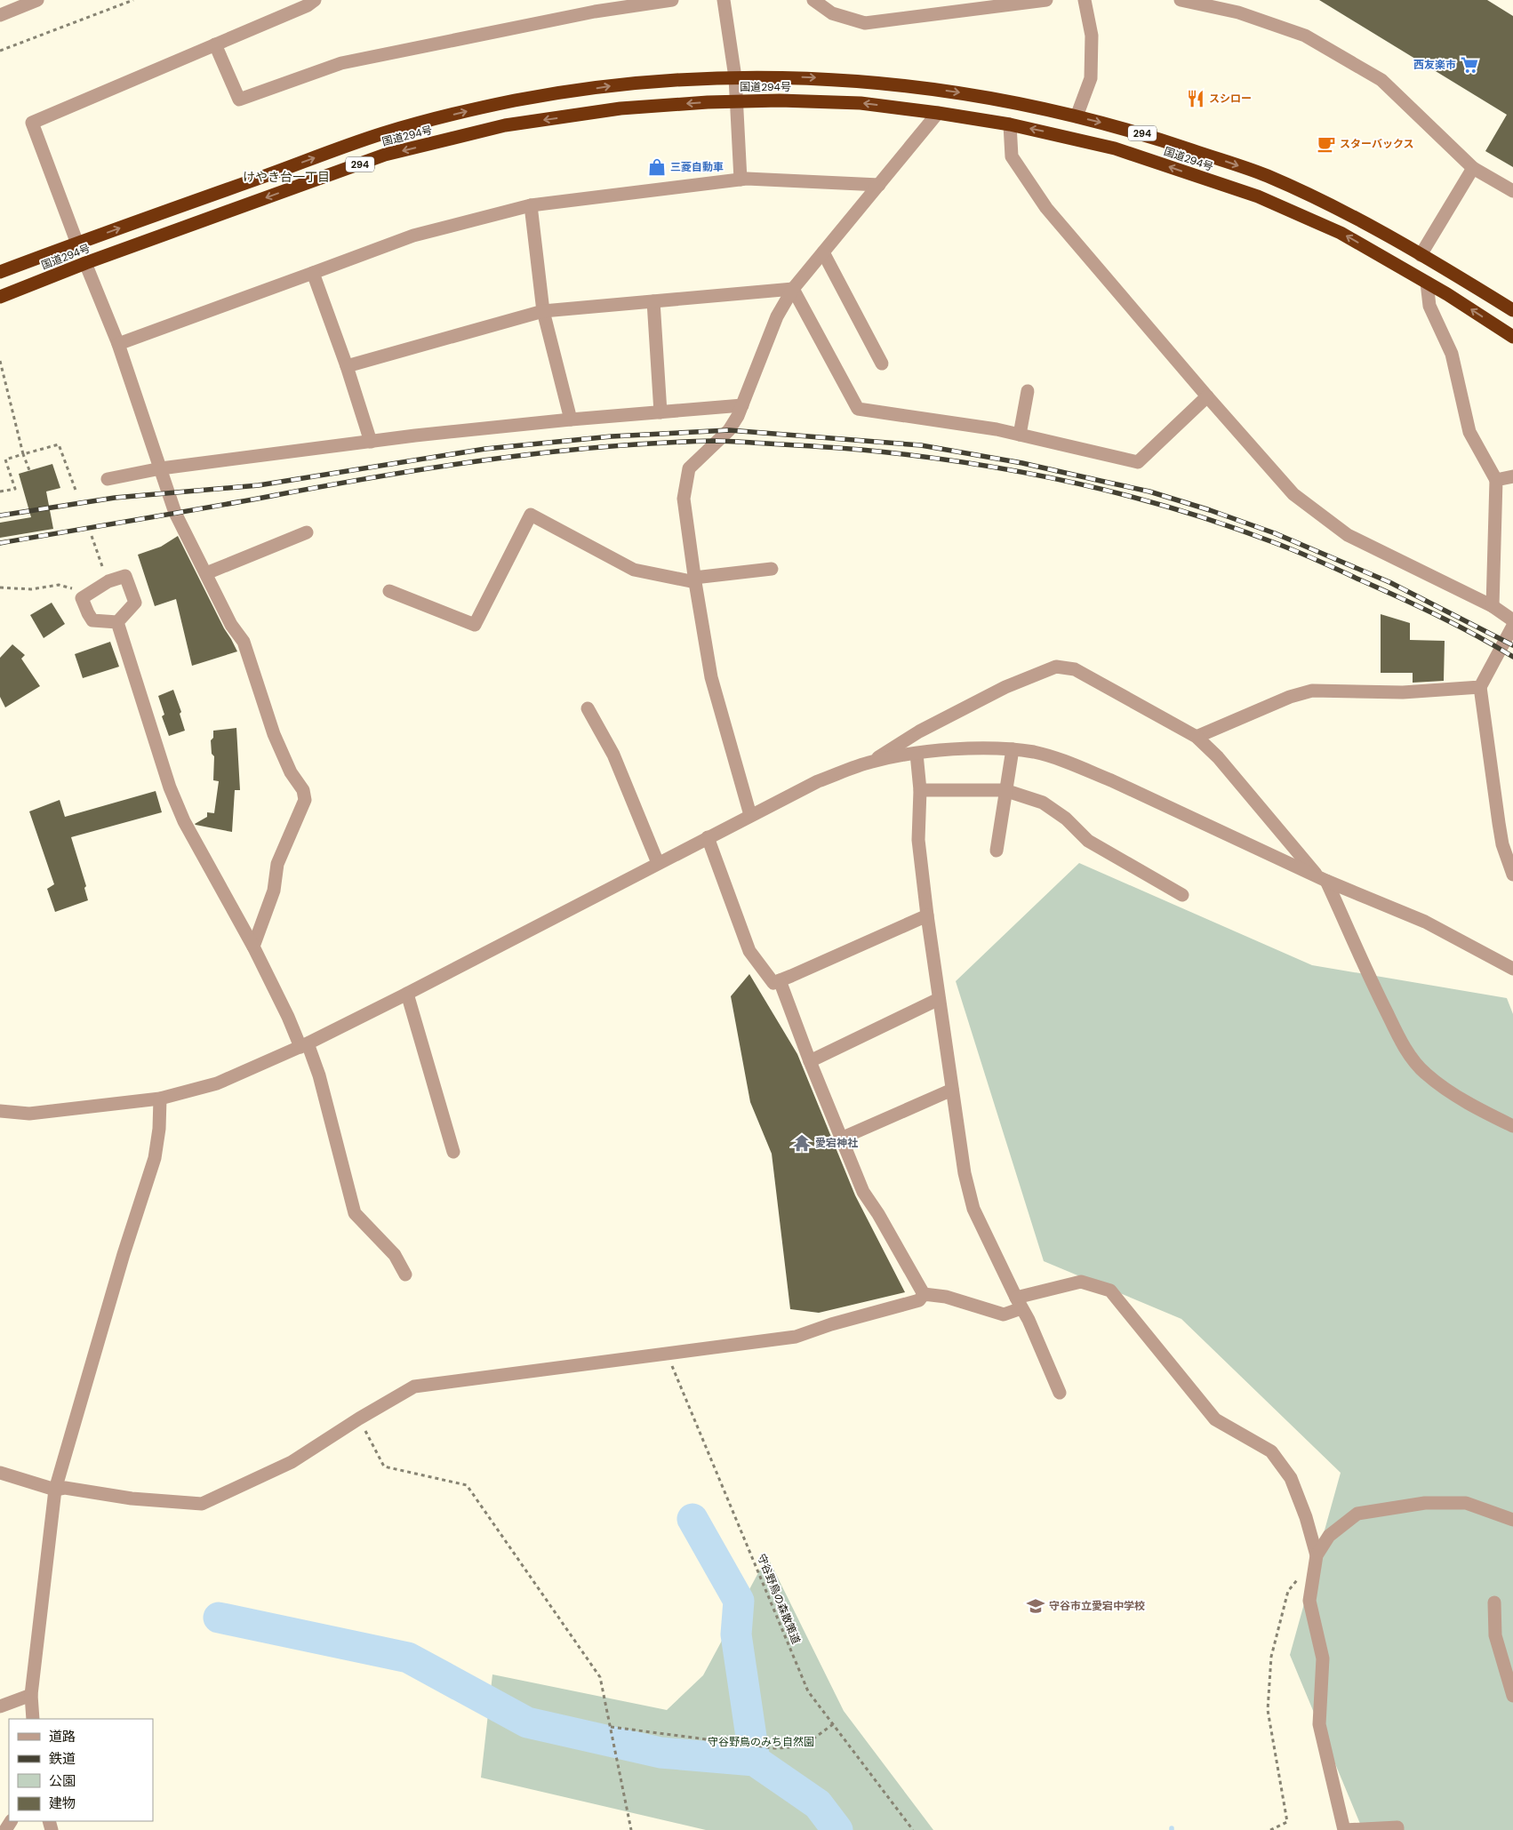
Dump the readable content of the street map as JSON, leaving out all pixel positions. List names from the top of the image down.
{
  "streets": {
    "highway": ["国道294号", "294"],
    "path": ["守谷野鳥の森散策道"]
  },
  "districts": ["けやき台一丁目"],
  "parks": ["守谷野鳥のみち自然園"],
  "places": {
    "supermarket": ["西友楽市"],
    "restaurant": ["スシロー"],
    "cafe": ["スターバックス"],
    "shop": ["三菱自動車"],
    "temple": ["愛宕神社"],
    "school or university": ["守谷市立愛宕中学校"]
  },
  "legend": [
    "道路",
    "鉄道",
    "公園",
    "建物"
  ]
}
